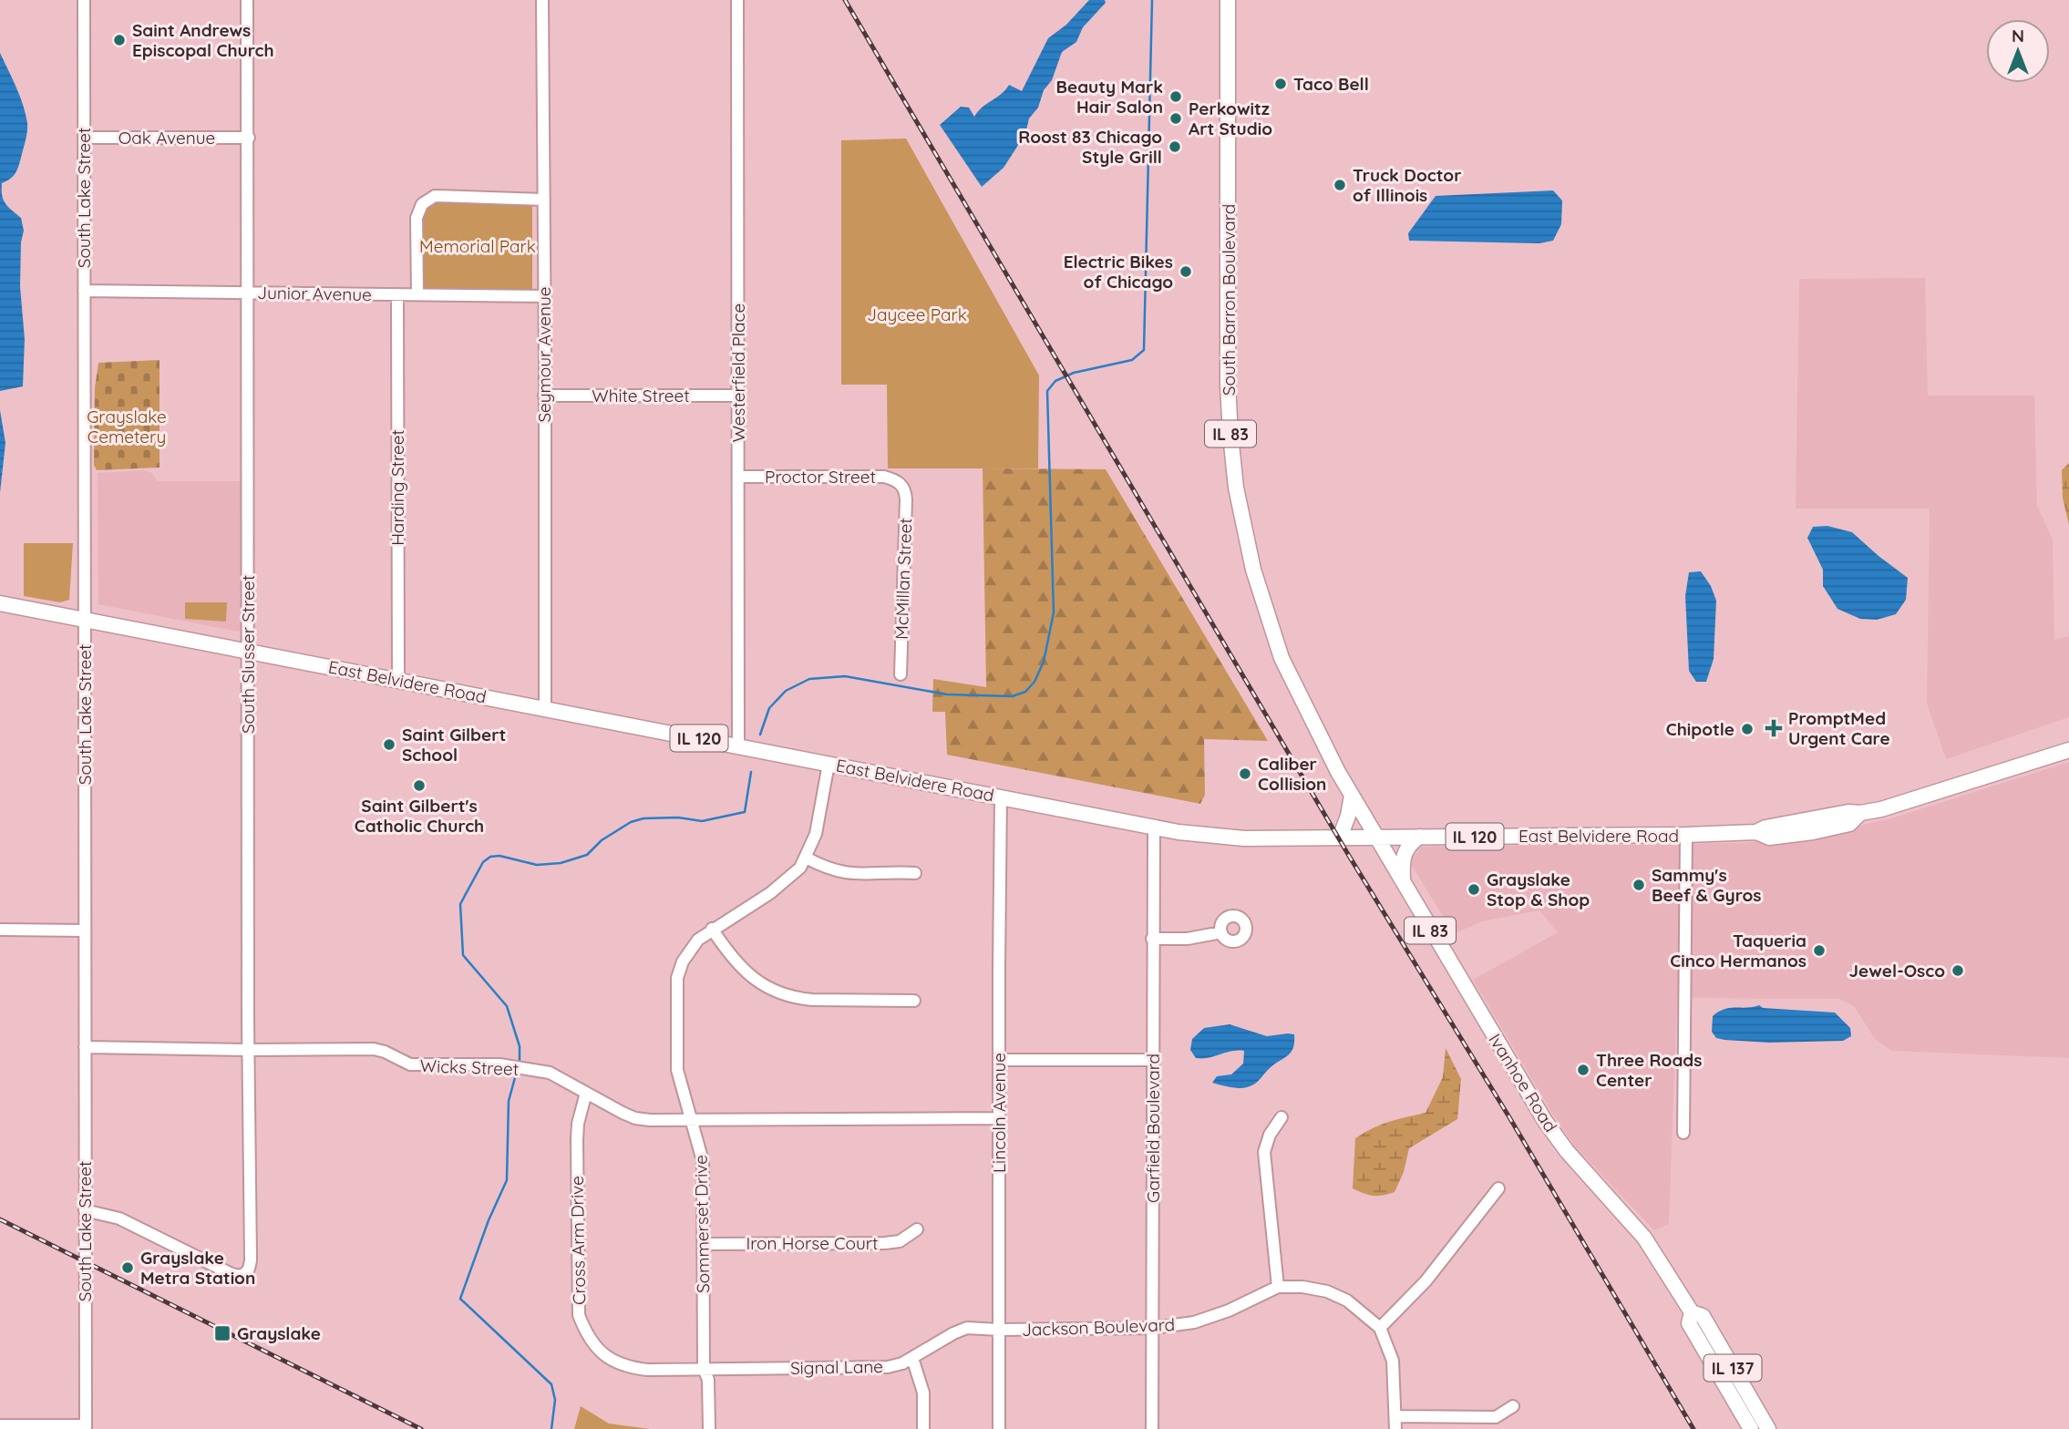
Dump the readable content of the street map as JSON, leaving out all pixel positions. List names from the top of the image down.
{
  "streets": {
    "main road": [
      "South Barron Boulevard",
      "IL 83",
      "East Belvidere Road",
      "IL 120",
      "Ivanhoe Road",
      "IL 137"
    ],
    "street": [
      "Oak Avenue",
      "South Lake Street",
      "Junior Avenue",
      "Seymour Avenue",
      "Westerfield Place",
      "White Street",
      "Proctor Street",
      "Harding Street",
      "McMillan Street",
      "South Slusser Street",
      "Wicks Street",
      "Lincoln Avenue",
      "Garfield Boulevard",
      "Sommerset Drive",
      "Cross Arm Drive",
      "Iron Horse Court",
      "Jackson Boulevard",
      "Signal Lane"
    ]
  },
  "crossings": [
    ["Oak Avenue", "South Lake Street"],
    ["Oak Avenue", "South Slusser Street"],
    ["South Lake Street", "Junior Avenue"],
    ["South Lake Street", "South Slusser Street"],
    ["South Lake Street", "East Belvidere Road"],
    ["South Lake Street", "IL 120"],
    ["South Lake Street", "Wicks Street"],
    ["Junior Avenue", "Seymour Avenue"],
    ["Junior Avenue", "Harding Street"],
    ["Junior Avenue", "South Slusser Street"],
    ["South Barron Boulevard", "East Belvidere Road"],
    ["South Barron Boulevard", "Ivanhoe Road"],
    ["Seymour Avenue", "White Street"],
    ["Seymour Avenue", "East Belvidere Road"],
    ["Westerfield Place", "White Street"],
    ["Westerfield Place", "Proctor Street"],
    ["Westerfield Place", "East Belvidere Road"],
    ["Proctor Street", "McMillan Street"],
    ["Harding Street", "East Belvidere Road"],
    ["South Slusser Street", "East Belvidere Road"],
    ["South Slusser Street", "Wicks Street"],
    ["East Belvidere Road", "IL 120"],
    ["East Belvidere Road", "Ivanhoe Road"],
    ["East Belvidere Road", "Lincoln Avenue"],
    ["East Belvidere Road", "Garfield Boulevard"],
    ["East Belvidere Road", "Sommerset Drive"],
    ["Wicks Street", "Lincoln Avenue"],
    ["Wicks Street", "Sommerset Drive"],
    ["Wicks Street", "Cross Arm Drive"],
    ["Ivanhoe Road", "IL 137"],
    ["Lincoln Avenue", "Jackson Boulevard"],
    ["Lincoln Avenue", "Signal Lane"],
    ["Garfield Boulevard", "Jackson Boulevard"],
    ["Sommerset Drive", "Cross Arm Drive"],
    ["Sommerset Drive", "Iron Horse Court"],
    ["Sommerset Drive", "Signal Lane"],
    ["Cross Arm Drive", "Signal Lane"],
    ["Jackson Boulevard", "Signal Lane"]
  ],
  "parks": ["Memorial Park", "Jaycee Park", "Grayslake Cemetery"],
  "places": {
    "other": [
      "Saint Andrews Episcopal Church",
      "Taco Bell",
      "Beauty Mark Hair Salon",
      "Perkowitz Art Studio",
      "Roost 83 Chicago Style Grill",
      "Truck Doctor of Illinois",
      "Electric Bikes of Chicago",
      "Chipotle",
      "Saint Gilbert School",
      "Caliber Collision",
      "Saint Gilbert's Catholic Church",
      "Sammy's Beef & Gyros",
      "Grayslake Stop & Shop",
      "Taqueria Cinco Hermanos",
      "Jewel-Osco",
      "Three Roads Center",
      "Grayslake Metra Station"
    ],
    "health": ["PromptMed Urgent Care"],
    "transit": ["Grayslake"]
  },
  "north": "top"
}
